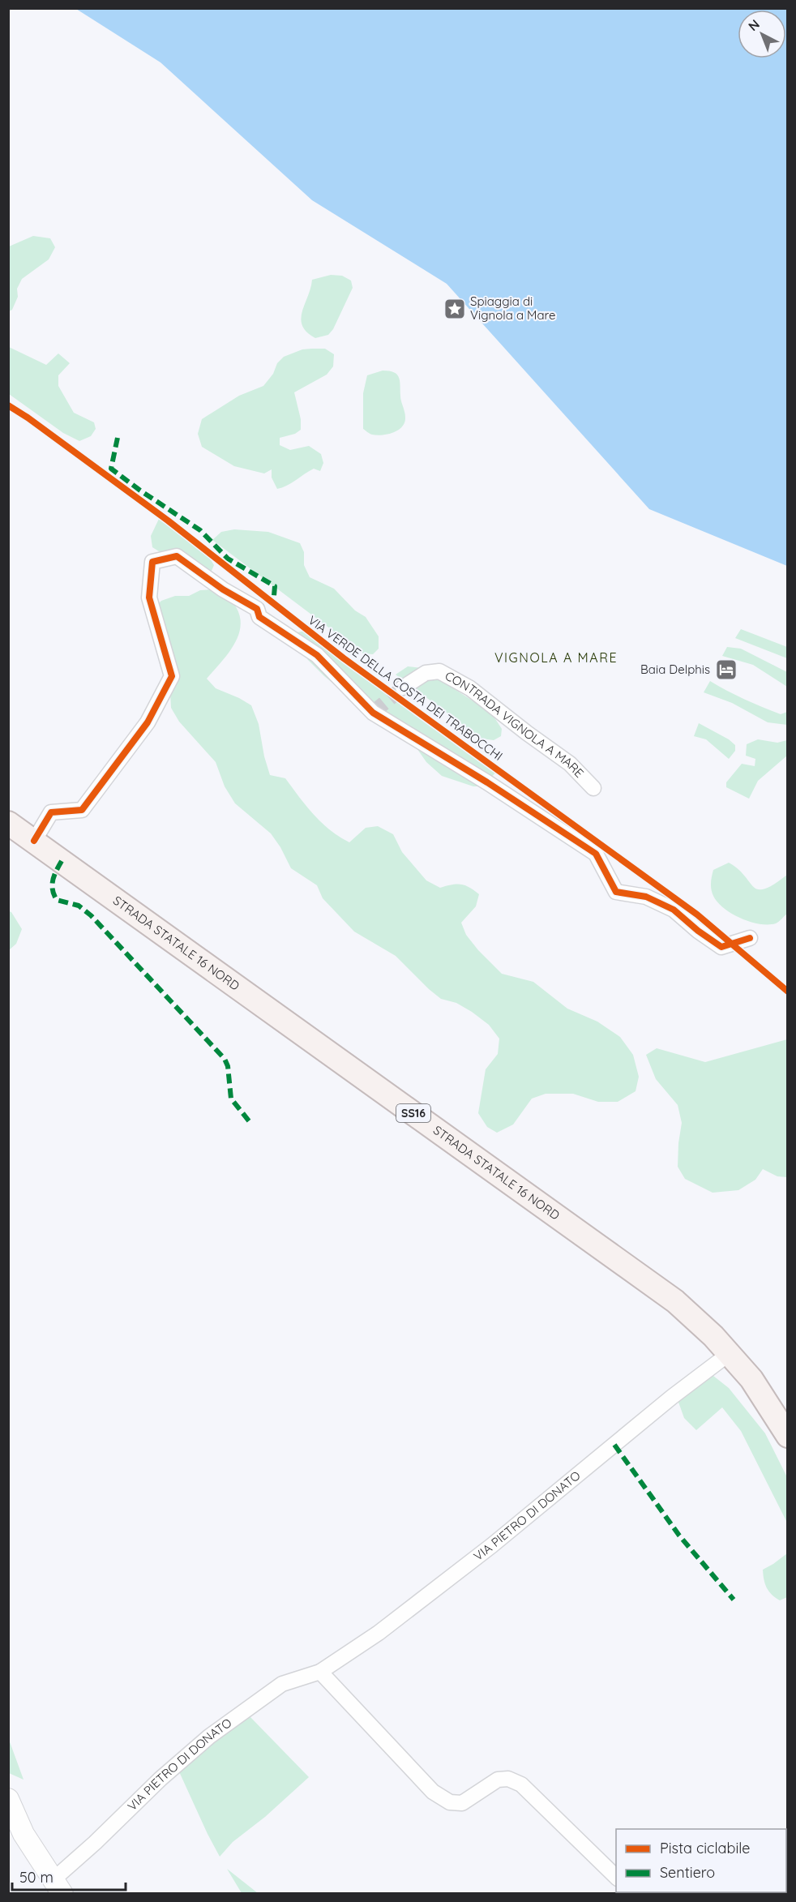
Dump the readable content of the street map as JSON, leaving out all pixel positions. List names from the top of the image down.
{
  "streets": {
    "main road": ["STRADA STATALE 16 NORD", "SS16"],
    "street": ["CONTRADA VIGNOLA A MARE", "VIA PIETRO DI DONATO"],
    "cycle path": ["VIA VERDE DELLA COSTA DEI TRABOCCHI"]
  },
  "crossings": [
    ["STRADA STATALE 16 NORD", "VIA PIETRO DI DONATO"]
  ],
  "districts": ["VIGNOLA A MARE"],
  "places": {
    "place": ["Spiaggia di Vignola a Mare"],
    "hotel": ["Baia Delphis"]
  },
  "legend": ["Pista ciclabile", "Sentiero"],
  "scale_bar": "50 m",
  "north": "top left"
}
